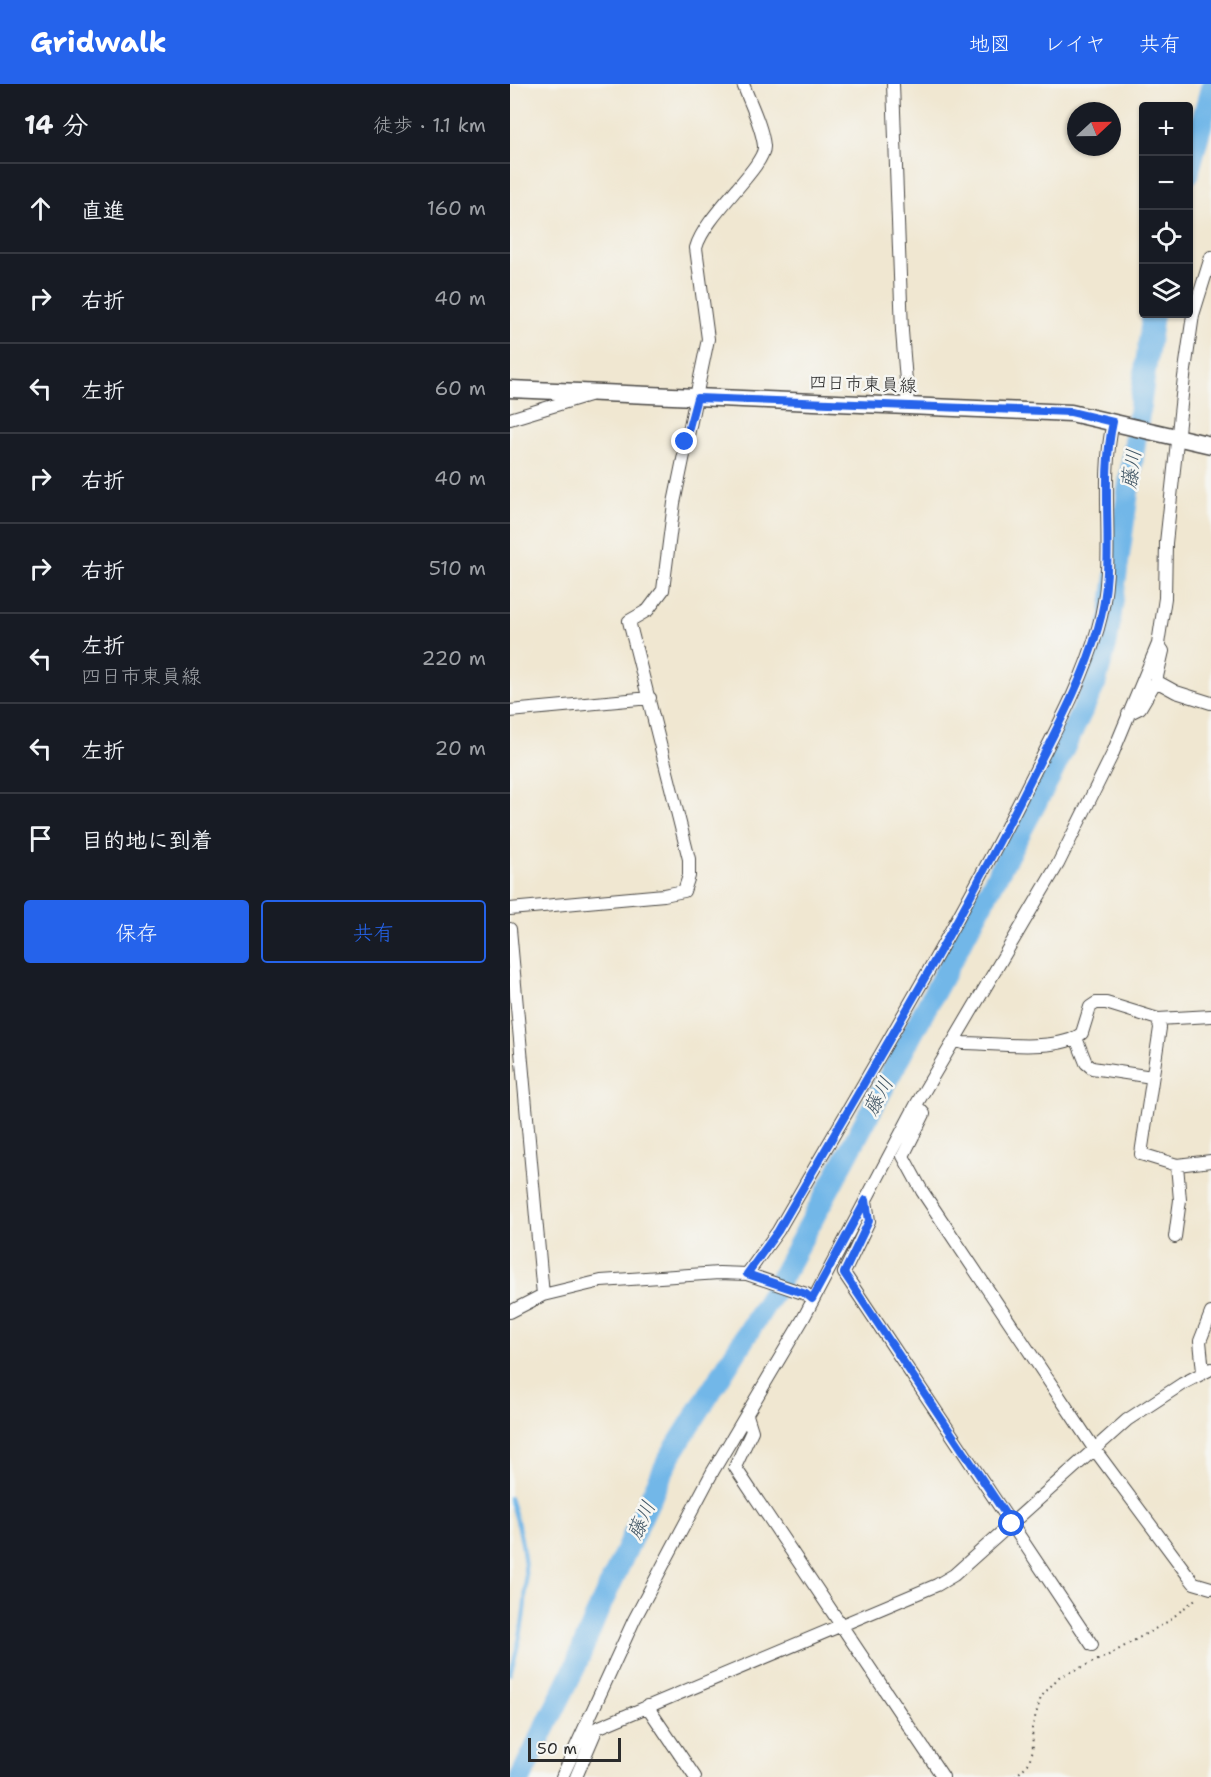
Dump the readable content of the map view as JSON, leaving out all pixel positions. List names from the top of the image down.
{
  "streets": {
    "main road": ["四日市東員線"]
  },
  "water": ["藤川"],
  "scale_bar": "50 m",
  "north": "right",
  "page": {
    "header": "Gridwalk",
    "nav": ["地図", "レイヤ", "共有"],
    "heading": ["14 分", "徒歩 · 1.1 km"],
    "map_buttons": ["+", "−"],
    "list": [
      ["直進", "160 m"],
      ["右折", "40 m"],
      ["左折", "60 m"],
      ["右折", "40 m"],
      ["右折", "510 m"],
      ["左折", "四日市東員線", "220 m"],
      ["左折", "20 m"],
      "目的地に到着"
    ],
    "buttons": ["保存", "共有"],
    "scale": "50 m"
  }
}
